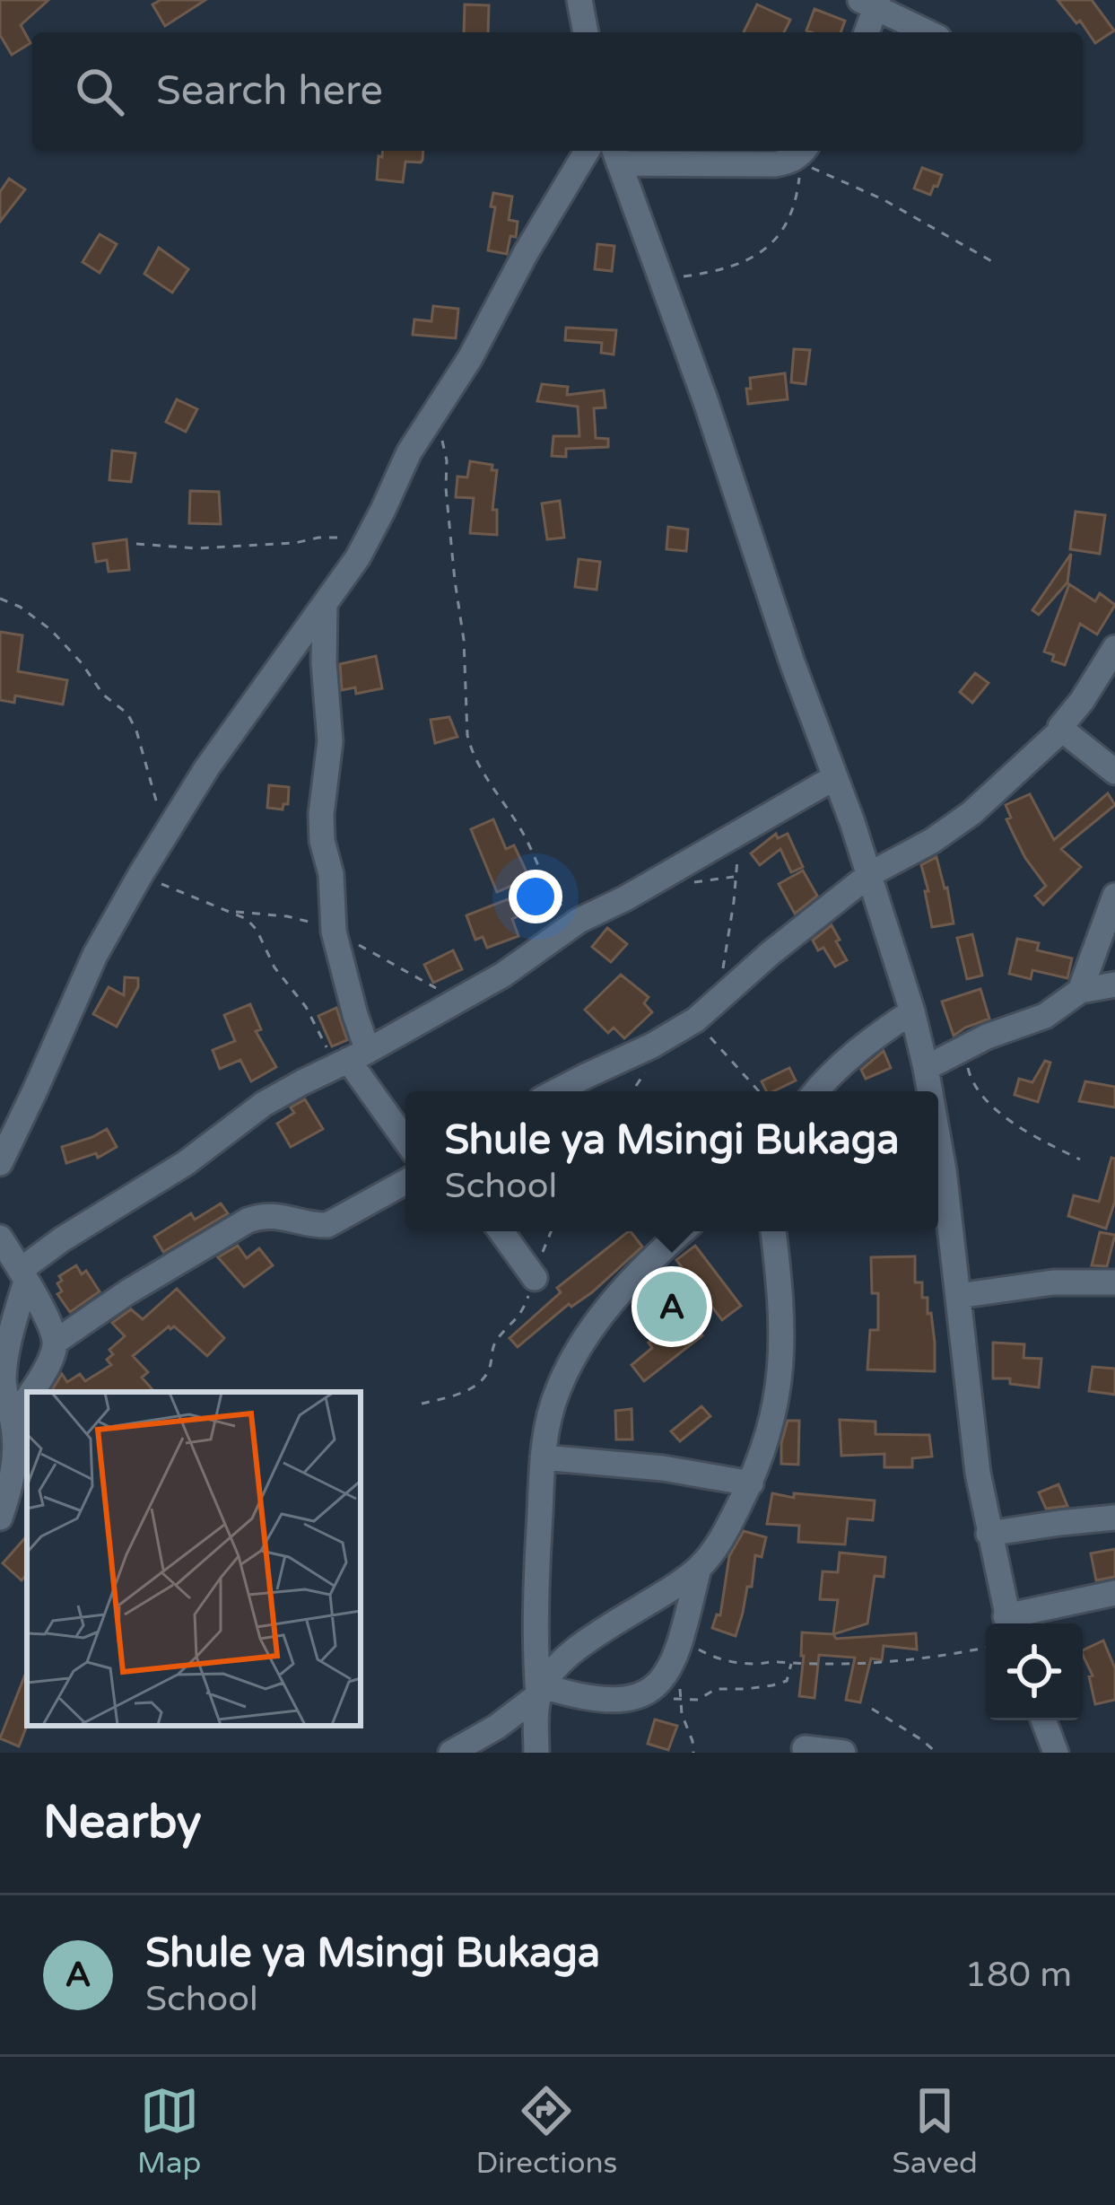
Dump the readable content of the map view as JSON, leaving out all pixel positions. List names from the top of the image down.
{
  "page": {
    "search": "Search here",
    "popup": ["Shule ya Msingi Bukaga", "School"],
    "pins": "A",
    "heading": "Nearby",
    "list": [
      {
        "mark": "A",
        "name": "Shule ya Msingi Bukaga",
        "note": "School",
        "value": "180 m"
      }
    ],
    "nav": ["Map", "Directions", "Saved"]
  }
}
